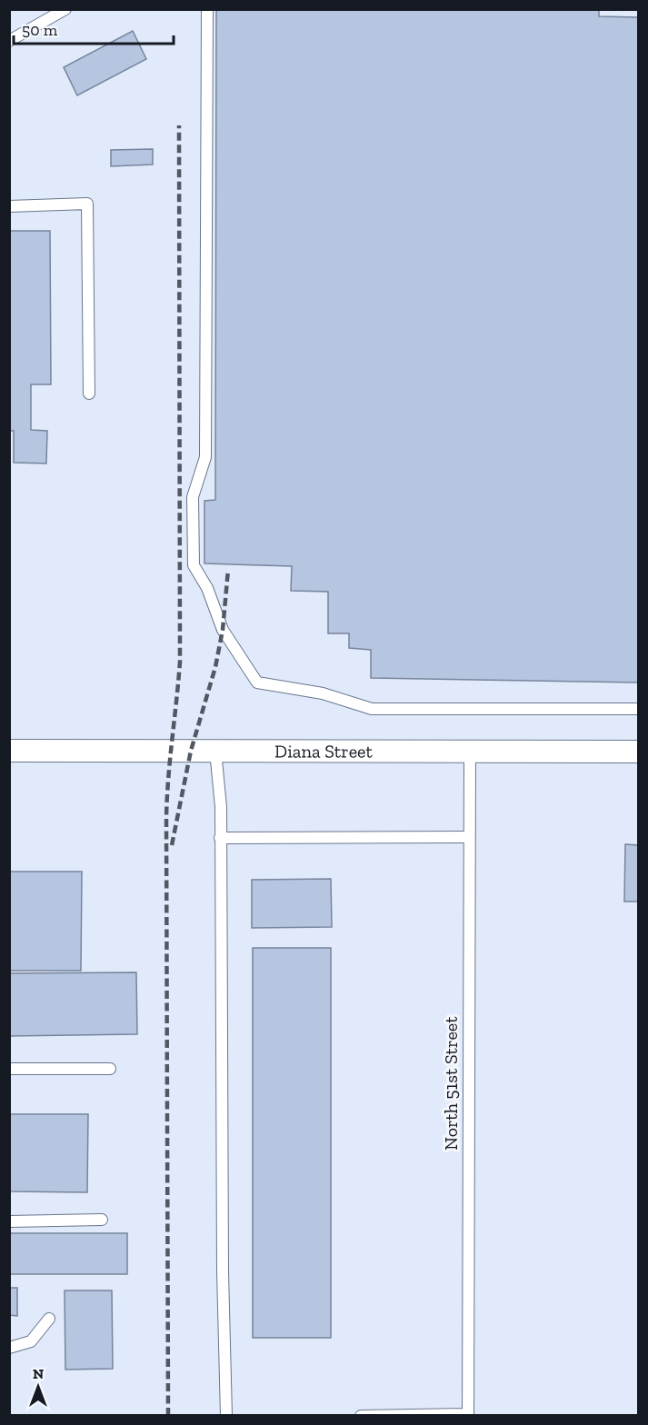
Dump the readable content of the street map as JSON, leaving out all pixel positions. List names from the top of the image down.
{
  "streets": {
    "street": ["Diana Street"],
    "lane": ["North 51st Street"]
  },
  "crossings": [
    ["Diana Street", "North 51st Street"]
  ],
  "scale_bar": "50 m",
  "north": "top"
}
